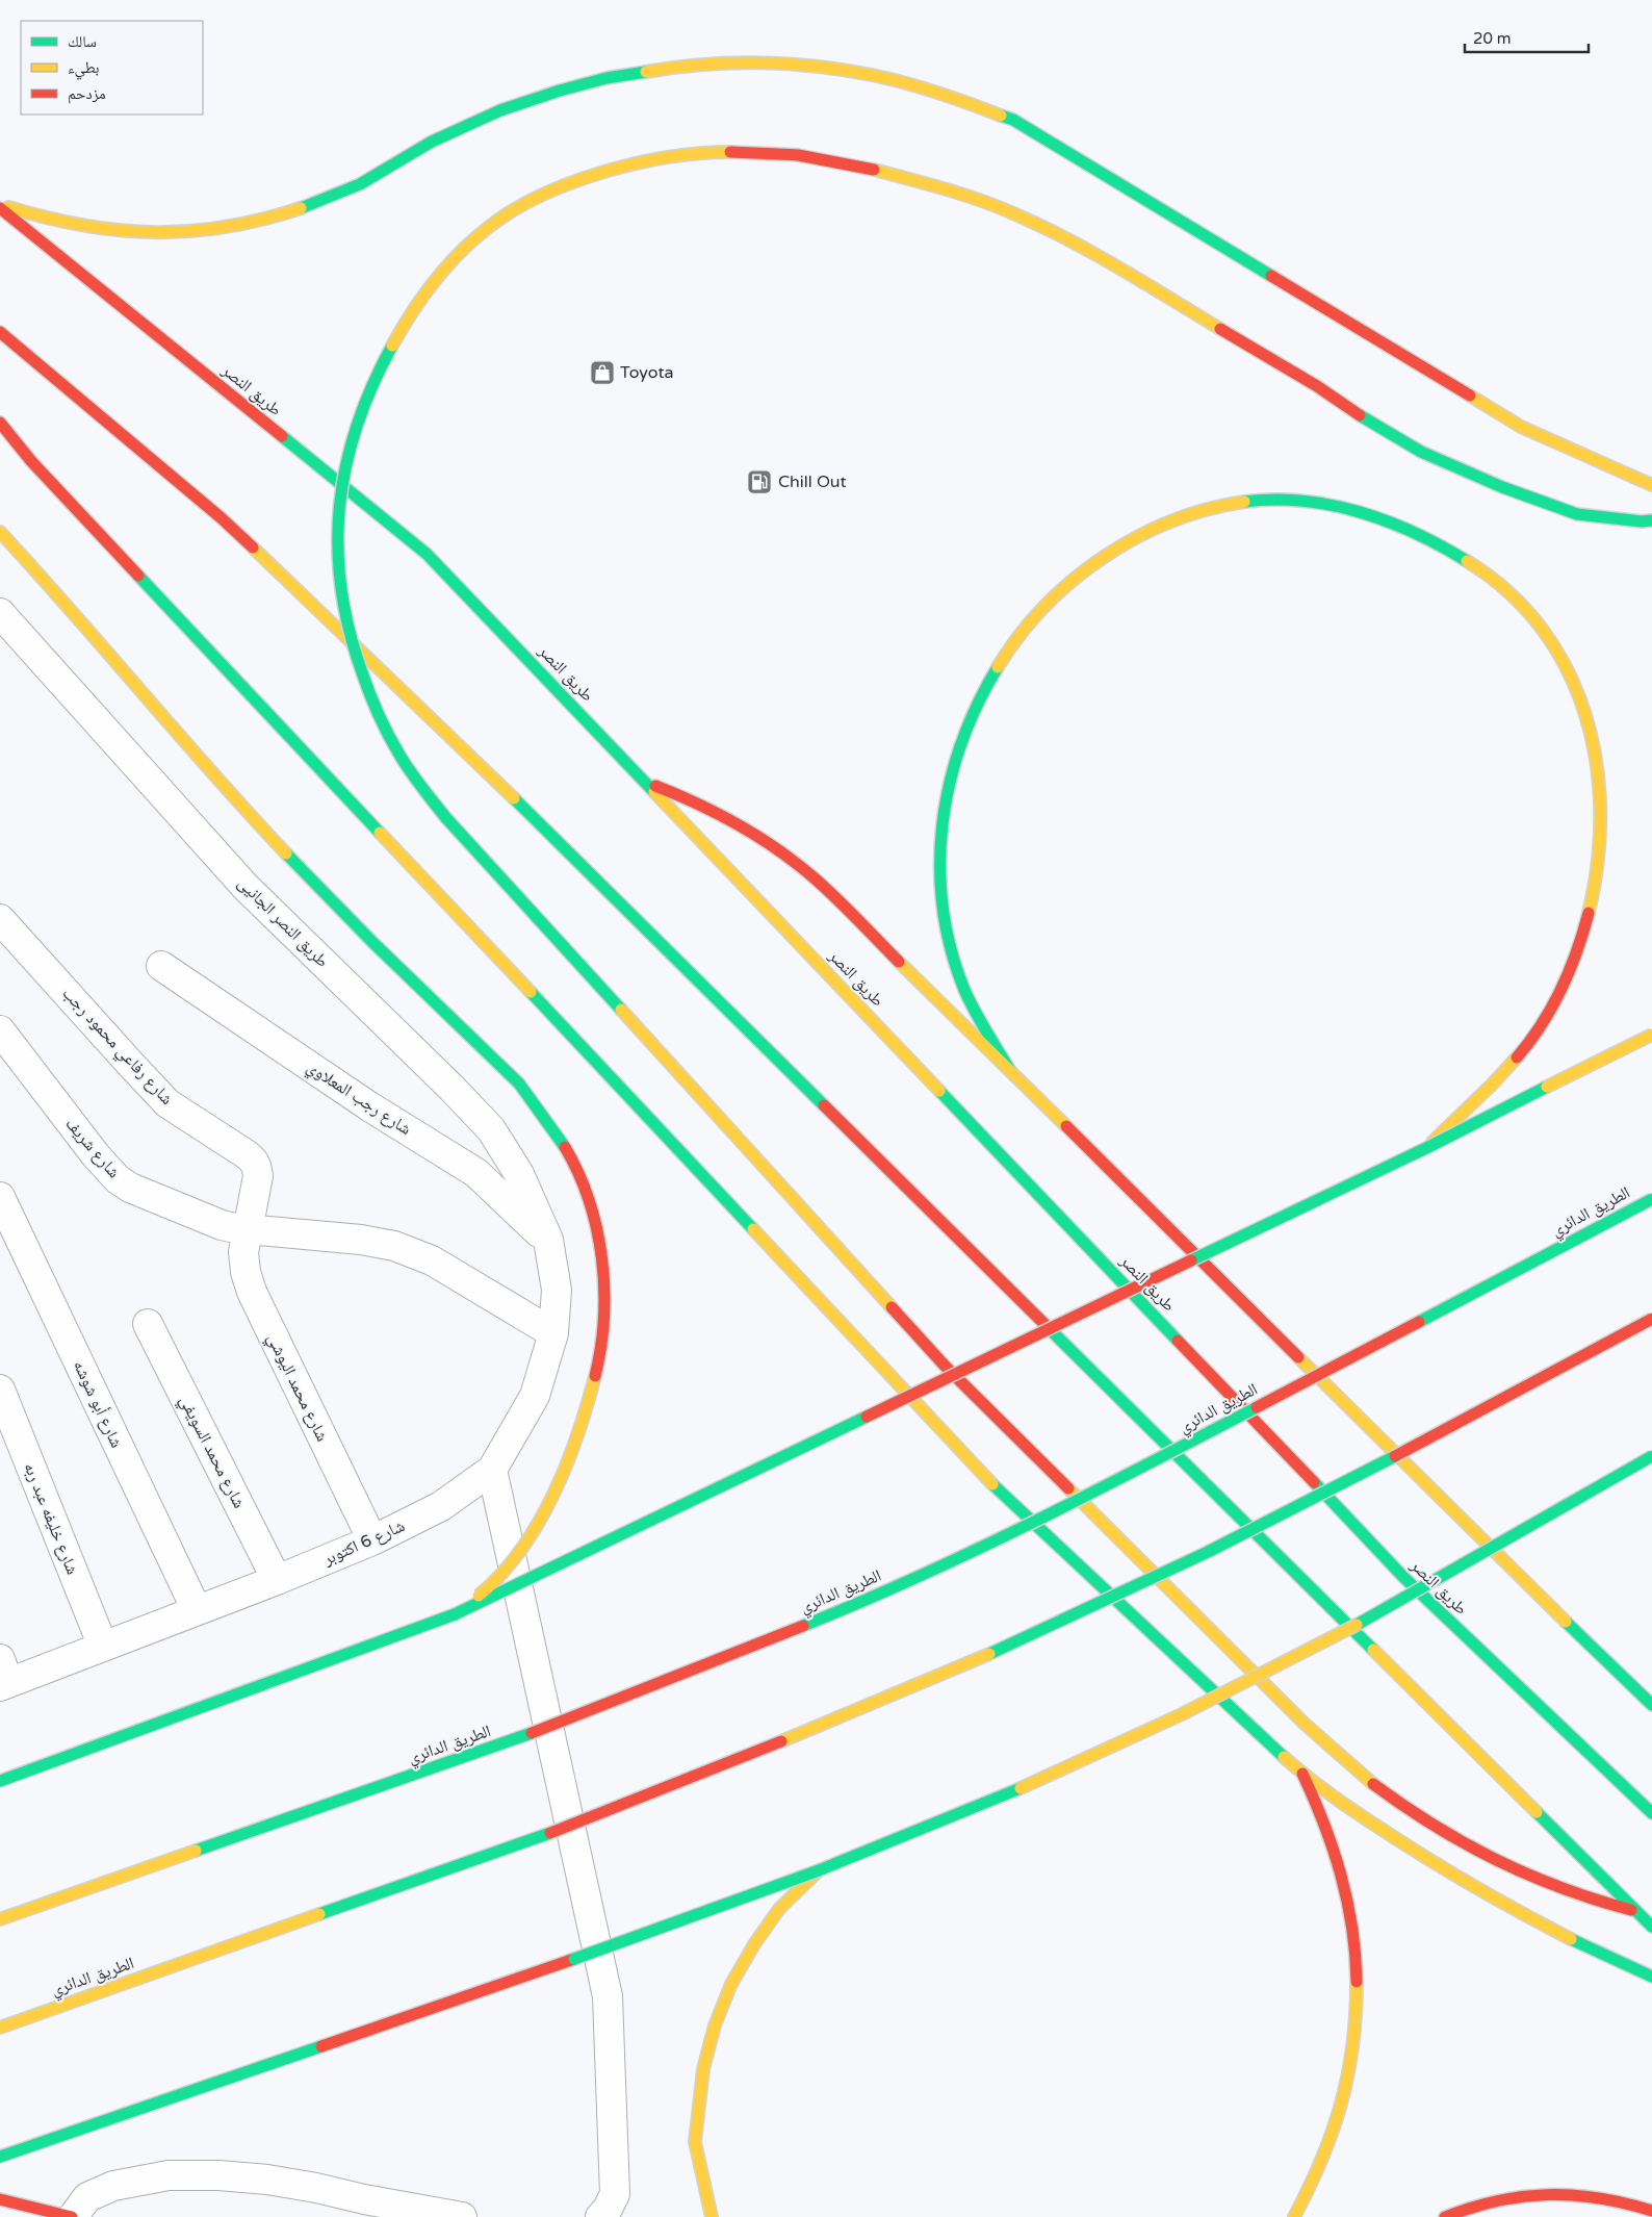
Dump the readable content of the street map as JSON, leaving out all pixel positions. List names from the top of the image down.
{
  "streets": {
    "highway": ["طريق النصر", "الطريق الدائري"],
    "street": [
      "طريق النصر الجانيى",
      "شارع رفاعي محمود رجب",
      "شارع رجب المعلاوي",
      "شارع شريف",
      "شارع محمد اليوشي",
      "شارع أبو شوشه",
      "شارع محمد السويفي",
      "شارع خليفه عبد ربه",
      "شارع 6 اكتوبر"
    ]
  },
  "crossings": [
    ["طريق النصر الجانيى", "شارع رجب المعلاوي"],
    ["طريق النصر الجانيى", "شارع 6 اكتوبر"],
    ["شارع رفاعي محمود رجب", "شارع شريف"],
    ["شارع رفاعي محمود رجب", "شارع محمد اليوشي"],
    ["شارع رجب المعلاوي", "شارع 6 اكتوبر"],
    ["شارع شريف", "شارع محمد اليوشي"],
    ["شارع محمد اليوشي", "شارع 6 اكتوبر"],
    ["شارع أبو شوشه", "شارع 6 اكتوبر"],
    ["شارع محمد السويفي", "شارع 6 اكتوبر"],
    ["شارع خليفه عبد ربه", "شارع 6 اكتوبر"]
  ],
  "places": {
    "shop": ["Toyota"],
    "fuel station": ["Chill Out"]
  },
  "legend": ["سالك", "بطيء", "مزدحم"],
  "scale_bar": "20 m"
}
